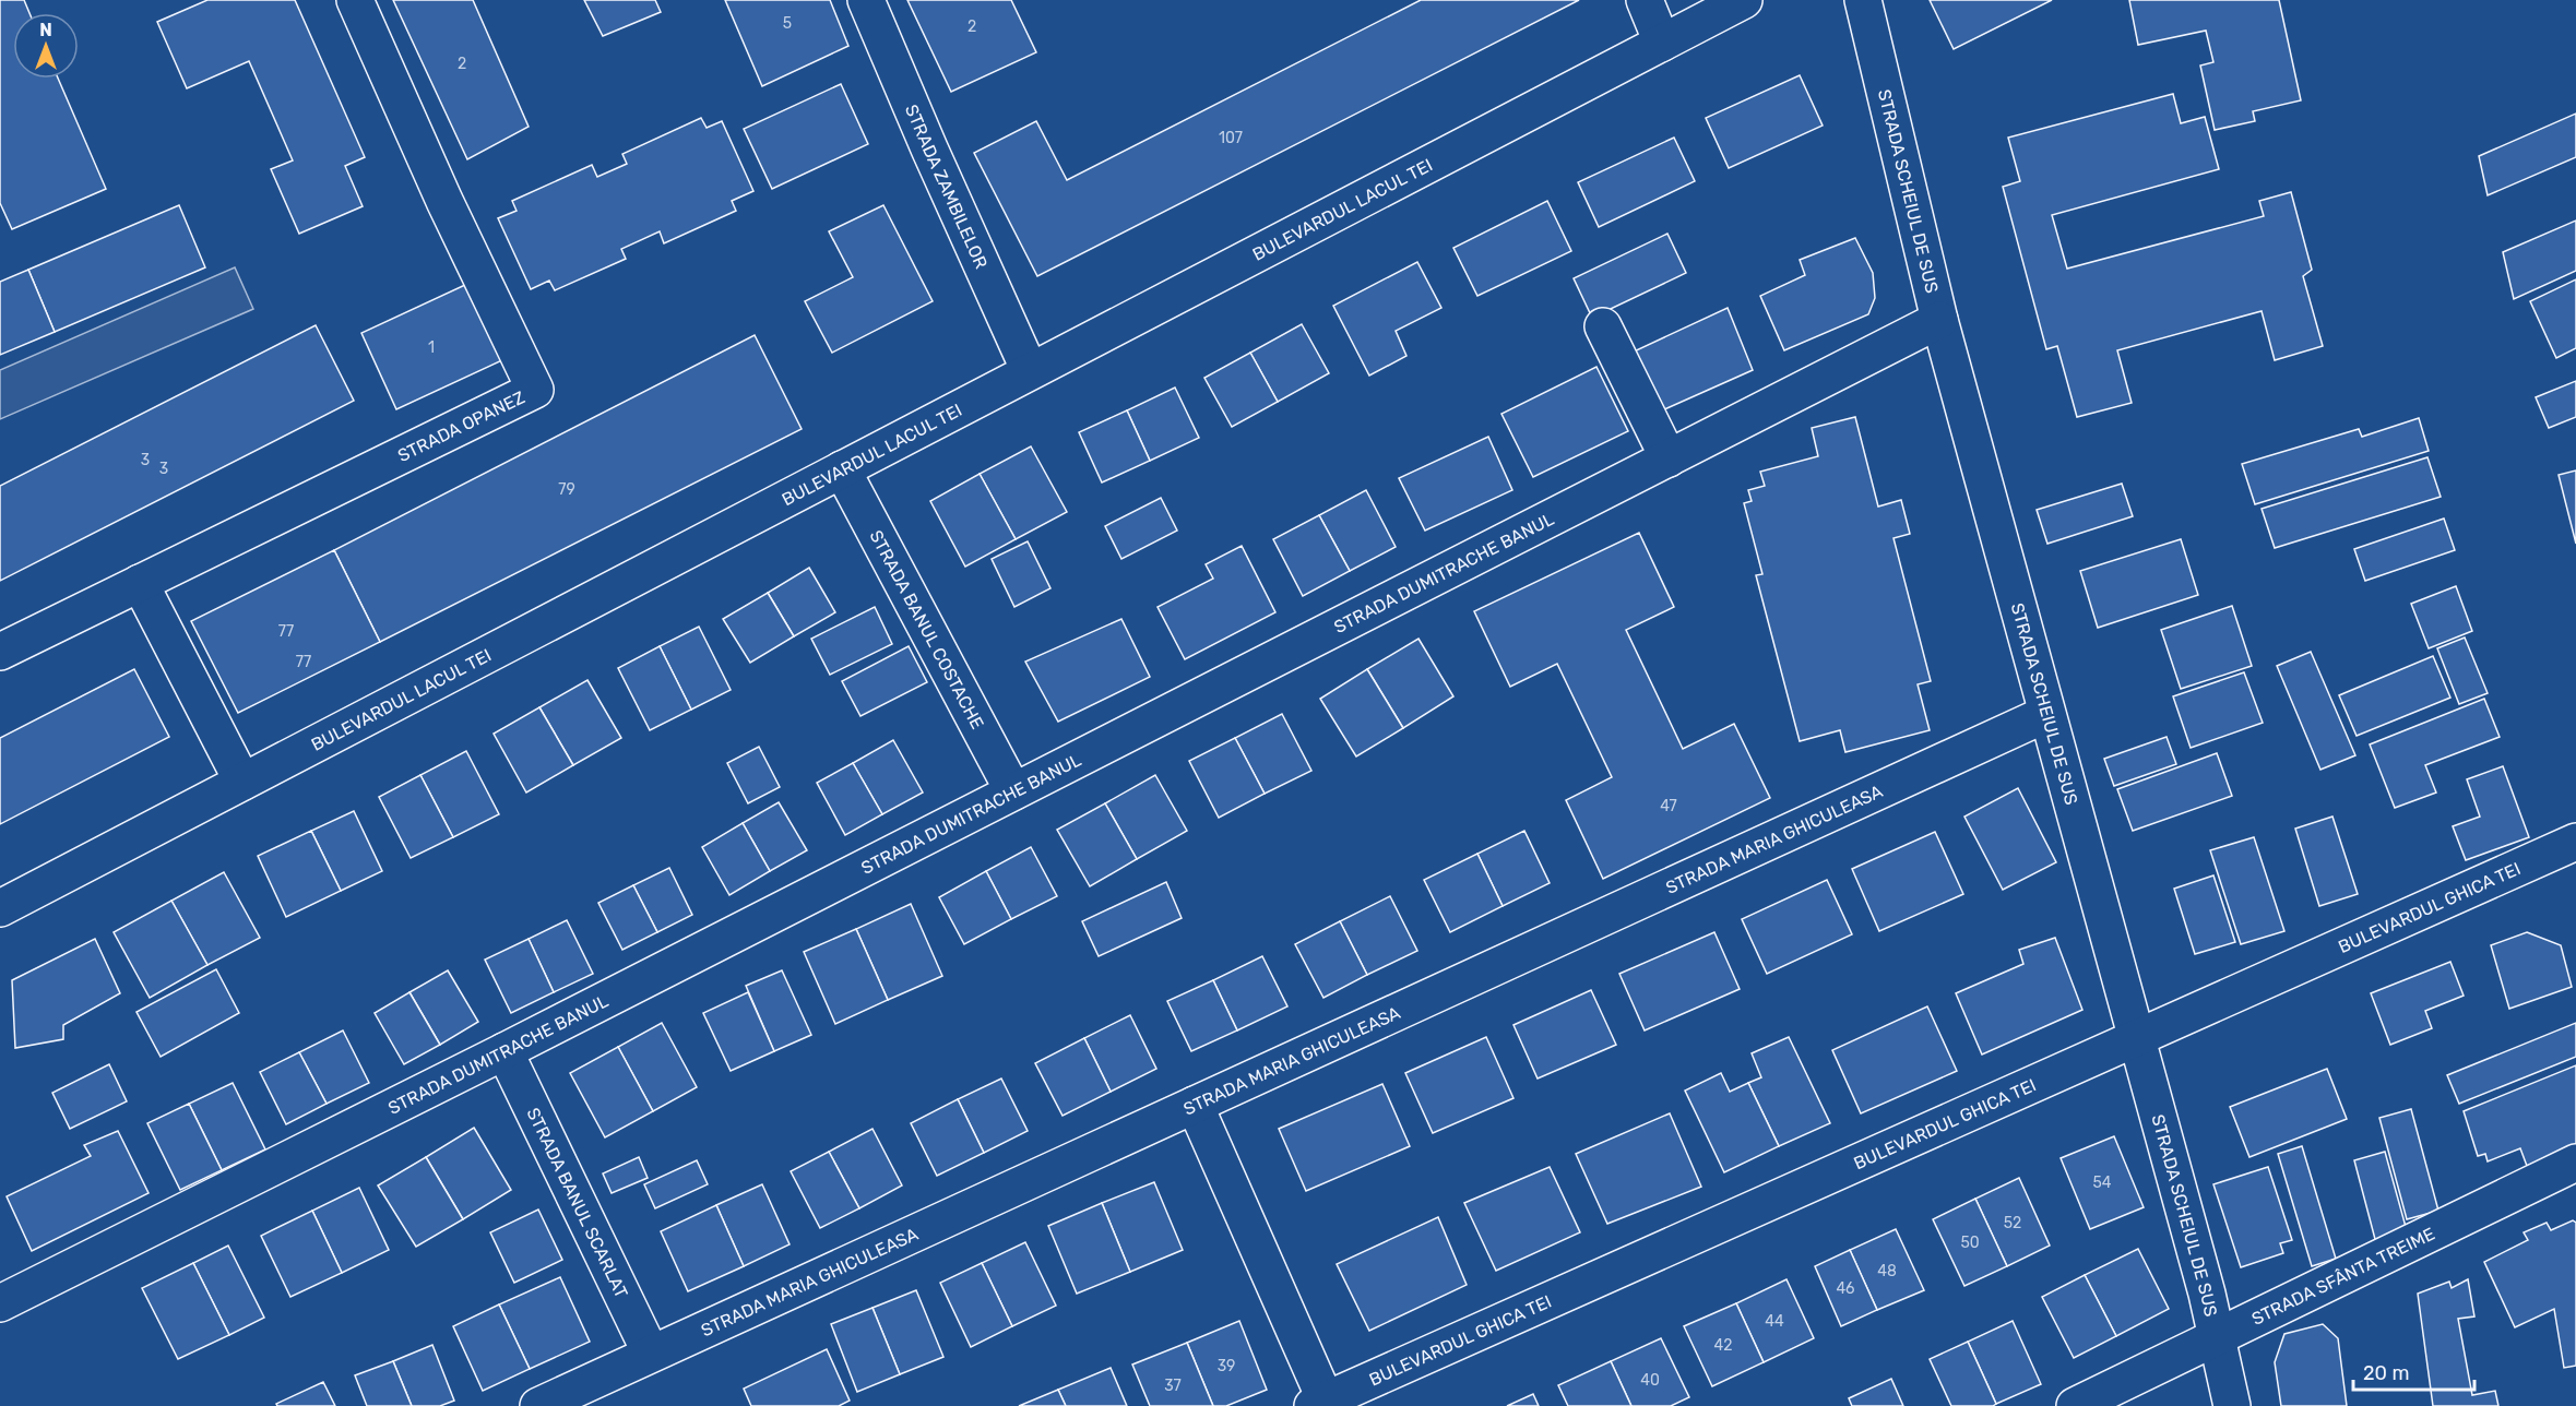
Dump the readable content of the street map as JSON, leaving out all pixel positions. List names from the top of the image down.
{
  "streets": {
    "street": [
      "STRADA ZAMBILELOR",
      "STRADA SCHEIUL DE SUS",
      "BULEVARDUL LACUL TEI",
      "STRADA OPANEZ",
      "STRADA DUMITRACHE BANUL",
      "STRADA BANUL COSTACHE",
      "STRADA MARIA GHICULEASA",
      "BULEVARDUL GHICA TEI",
      "STRADA BANUL SCARLAT",
      "STRADA SFÂNTA TREIME"
    ]
  },
  "crossings": [
    ["STRADA ZAMBILELOR", "BULEVARDUL LACUL TEI"],
    ["STRADA SCHEIUL DE SUS", "STRADA DUMITRACHE BANUL"],
    ["STRADA SCHEIUL DE SUS", "STRADA MARIA GHICULEASA"],
    ["STRADA SCHEIUL DE SUS", "BULEVARDUL GHICA TEI"],
    ["STRADA SCHEIUL DE SUS", "STRADA SFÂNTA TREIME"],
    ["BULEVARDUL LACUL TEI", "STRADA BANUL COSTACHE"],
    ["STRADA DUMITRACHE BANUL", "STRADA BANUL COSTACHE"],
    ["STRADA DUMITRACHE BANUL", "STRADA BANUL SCARLAT"],
    ["STRADA MARIA GHICULEASA", "STRADA BANUL SCARLAT"]
  ],
  "house_numbers": [
    "5",
    "2",
    "2",
    "107",
    "1",
    "3",
    "3",
    "79",
    "77",
    "77",
    "47",
    "54",
    "52",
    "50",
    "48",
    "46",
    "44",
    "42",
    "39",
    "40",
    "37"
  ],
  "scale_bar": "20 m",
  "north": "top"
}
